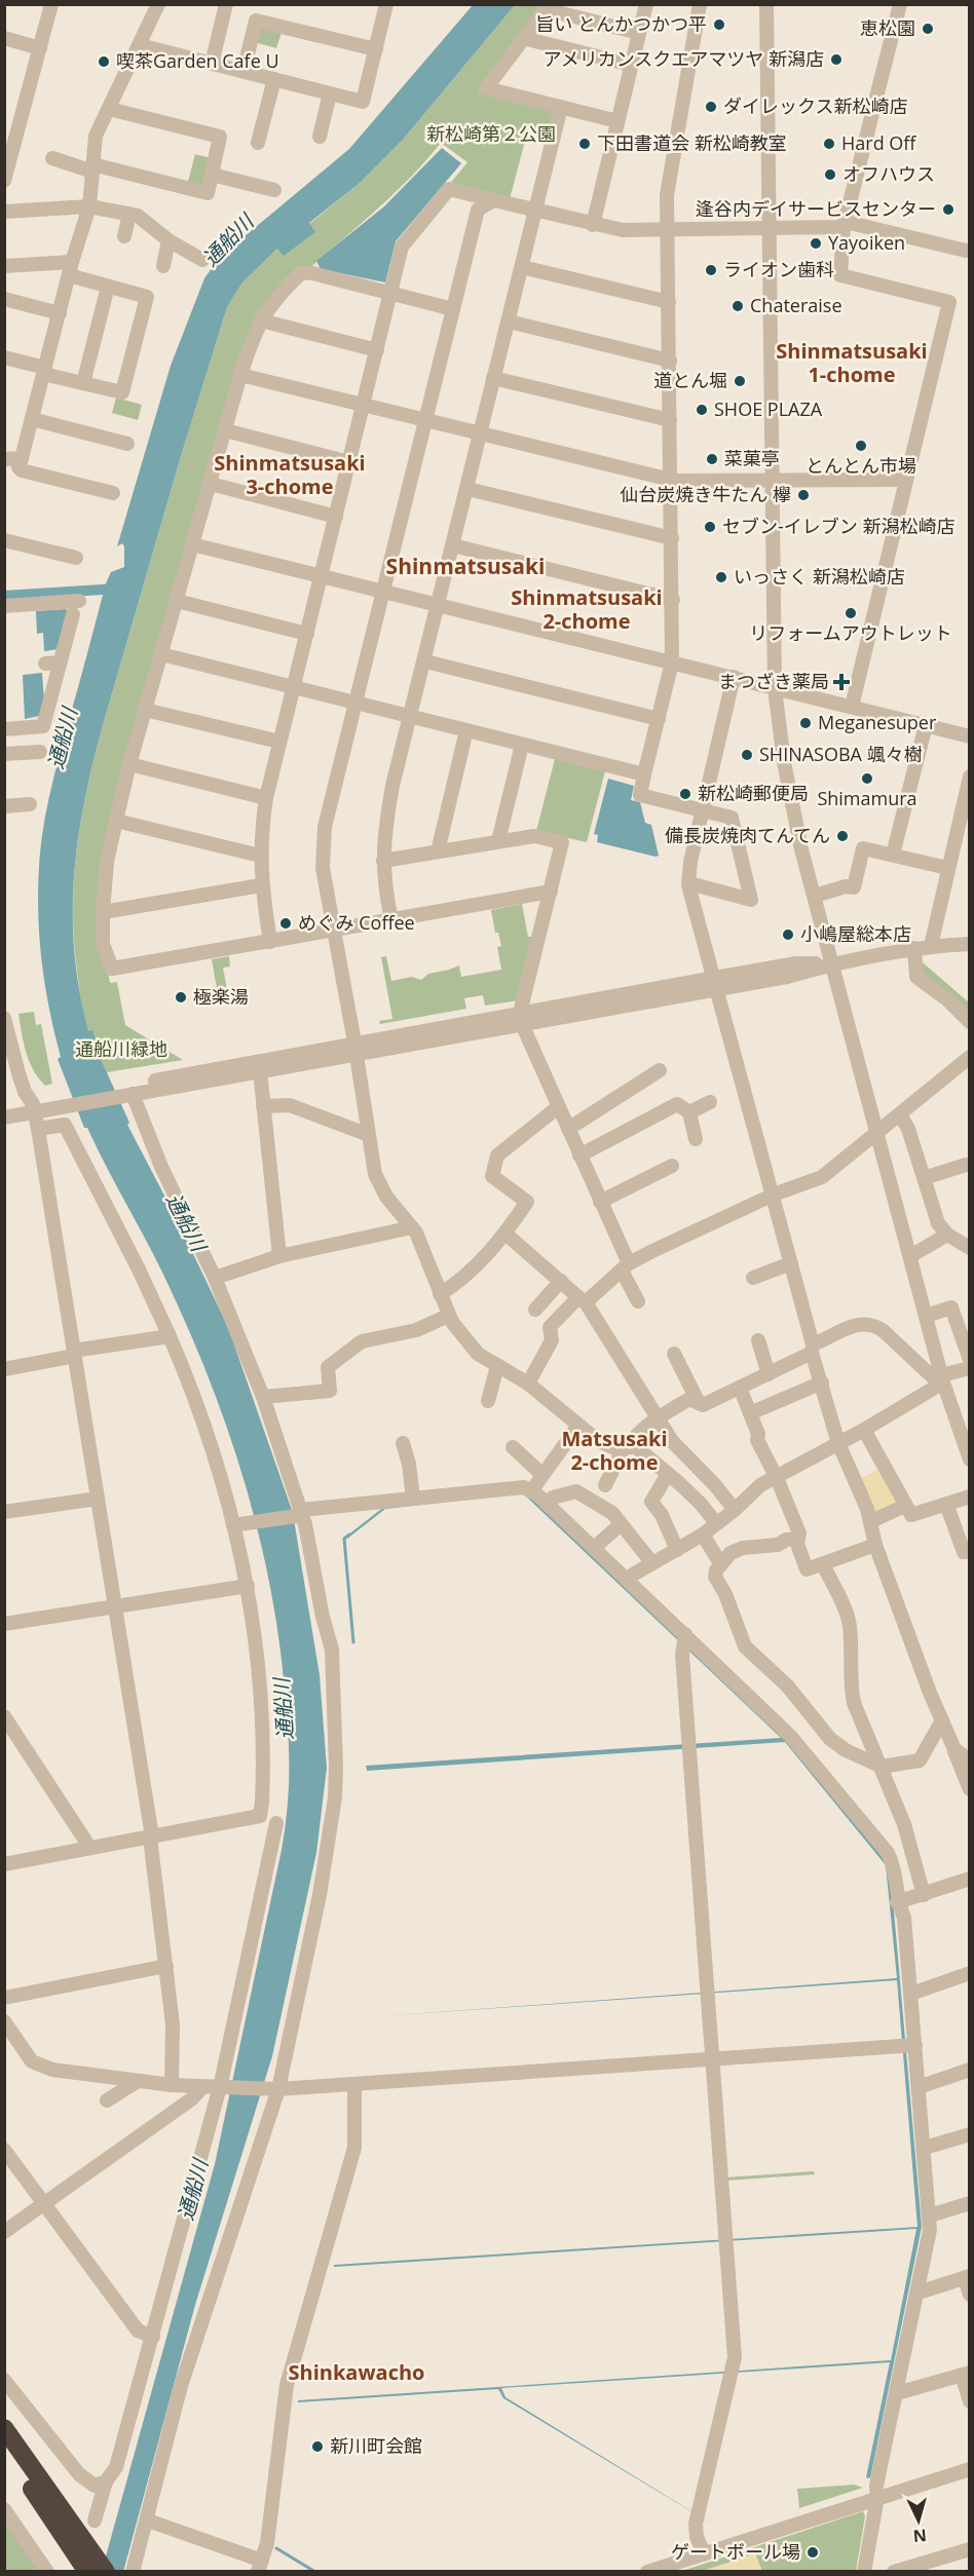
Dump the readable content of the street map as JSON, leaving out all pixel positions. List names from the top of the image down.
{
  "districts": [
    "Shinmatsusaki 1-chome",
    "Shinmatsusaki 3-chome",
    "Shinmatsusaki",
    "Shinmatsusaki 2-chome",
    "Matsusaki 2-chome",
    "Shinkawacho"
  ],
  "water": ["通船川"],
  "parks": ["新松崎第２公園", "通船川緑地"],
  "places": {
    "other": [
      "旨い とんかつかつ平",
      "恵松園",
      "アメリカンスクエアマツヤ 新潟店",
      "喫茶Garden Cafe U",
      "ダイレックス新松崎店",
      "下田書道会 新松崎教室",
      "Hard Off",
      "オフハウス",
      "逢谷内デイサービスセンター",
      "Yayoiken",
      "ライオン歯科",
      "Chateraise",
      "道とん堀",
      "SHOE PLAZA",
      "とんとん市場",
      "菜菓亭",
      "仙台炭焼き牛たん 欅",
      "セブン-イレブン 新潟松崎店",
      "いっさく 新潟松崎店",
      "リフォームアウトレット",
      "Meganesuper",
      "SHINASOBA 颯々樹",
      "Shimamura",
      "新松崎郵便局",
      "備長炭焼肉てんてん",
      "めぐみ Coffee",
      "小嶋屋総本店",
      "極楽湯",
      "新川町会館",
      "ゲートボール場"
    ],
    "health": ["まつざき薬局"]
  },
  "north": "bottom"
}
